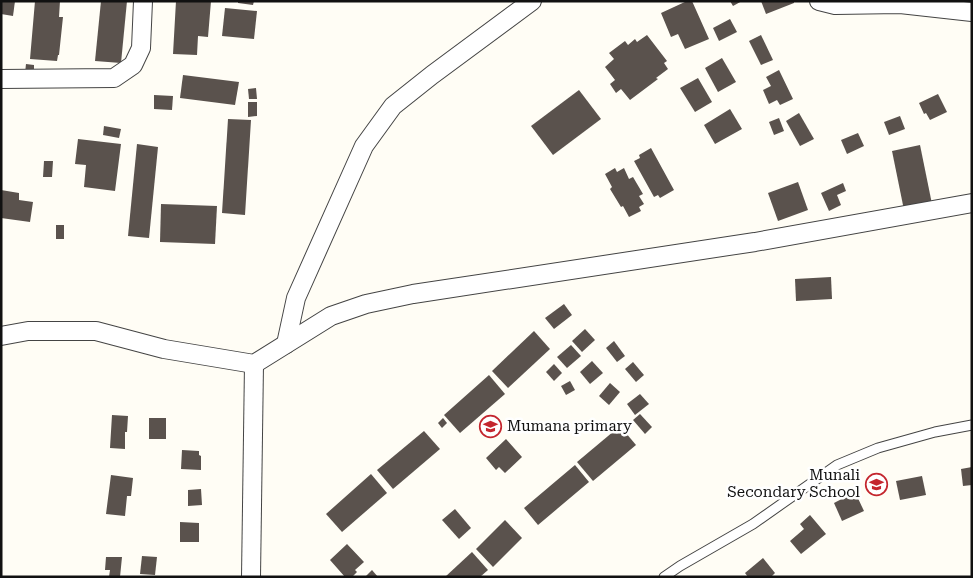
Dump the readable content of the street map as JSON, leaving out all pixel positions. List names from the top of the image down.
{
  "places": {
    "school or university": ["Mumana primary", "Munali Secondary School"]
  }
}
